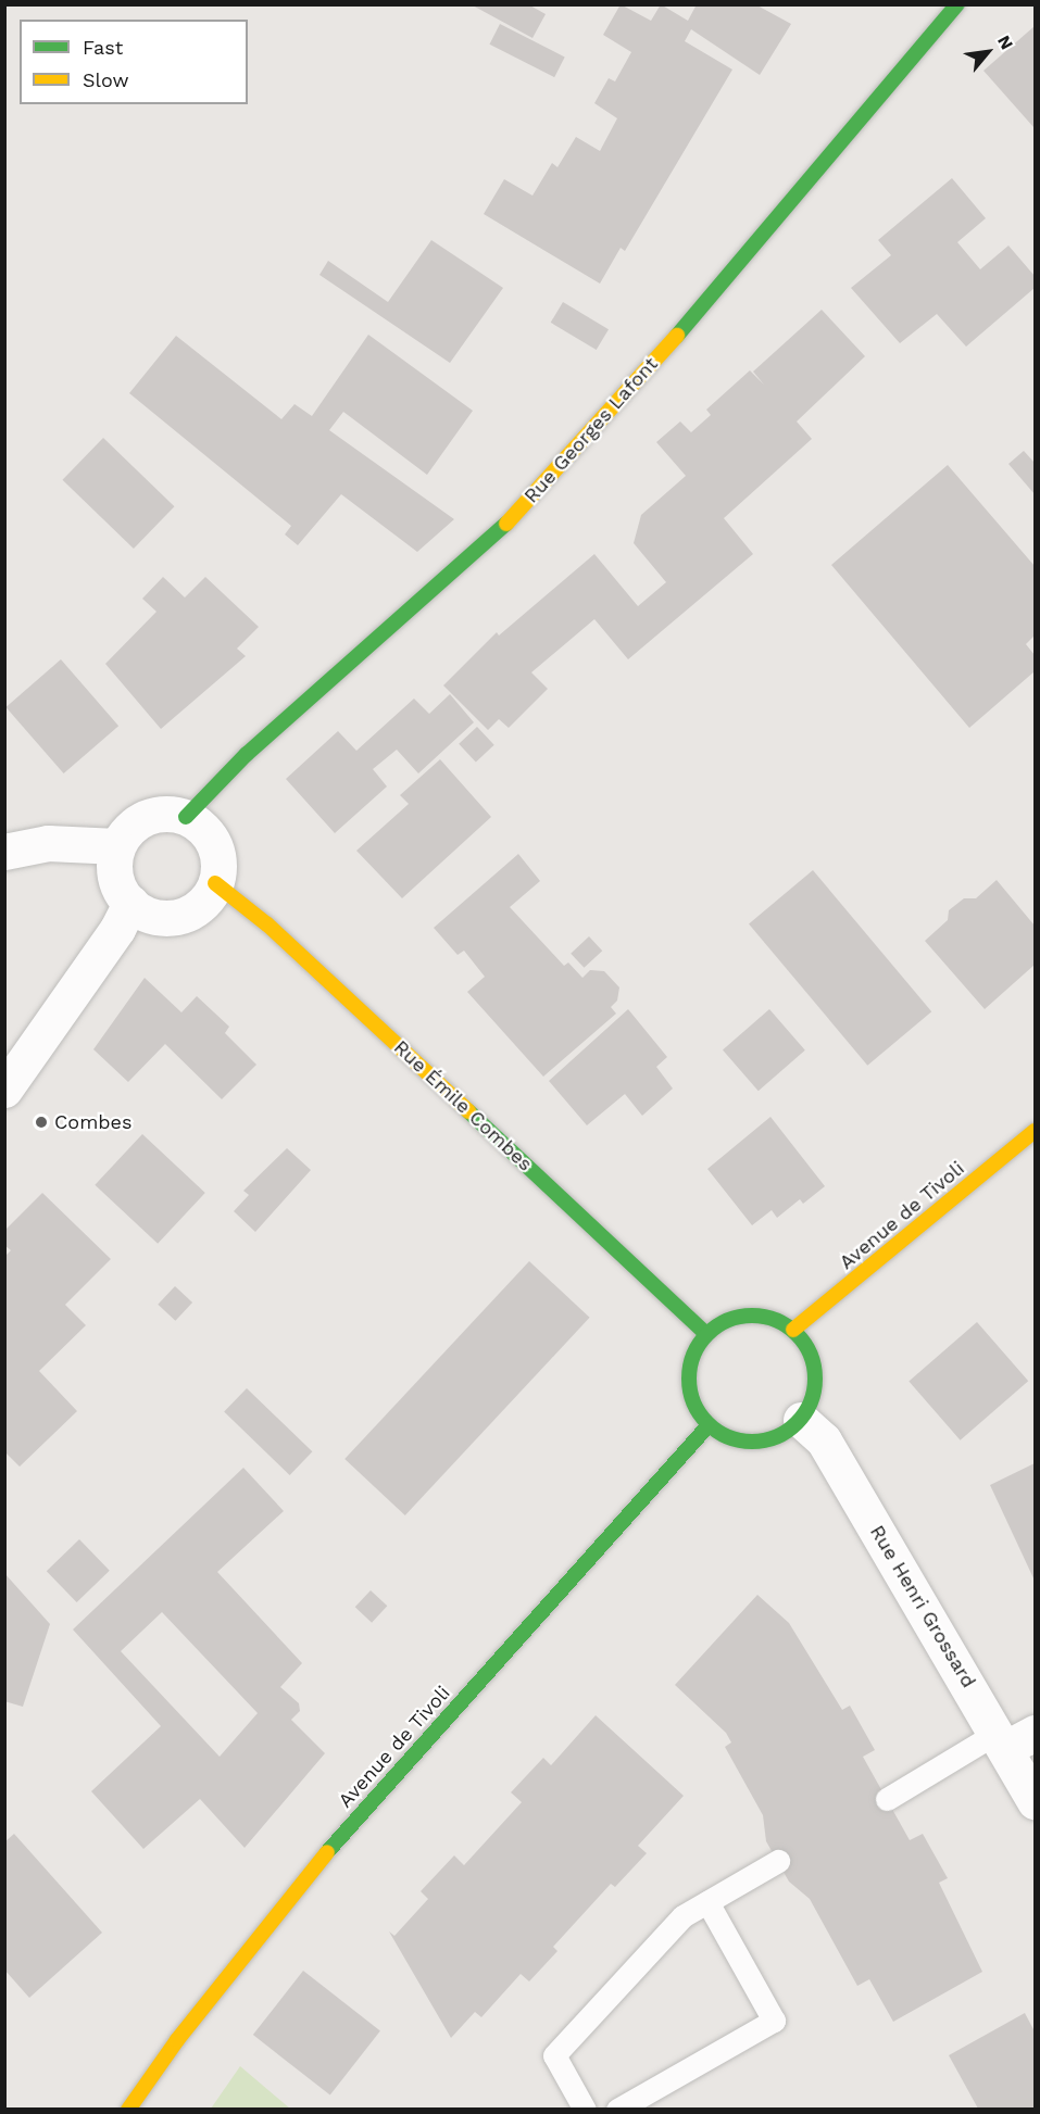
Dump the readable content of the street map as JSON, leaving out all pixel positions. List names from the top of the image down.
{
  "streets": {
    "street": [
      "Rue Georges Lafont",
      "Rue Émile Combes",
      "Avenue de Tivoli",
      "Rue Henri Grossard"
    ]
  },
  "crossings": [
    ["Rue Georges Lafont", "Rue Émile Combes"],
    ["Rue Émile Combes", "Avenue de Tivoli"],
    ["Rue Émile Combes", "Rue Henri Grossard"],
    ["Avenue de Tivoli", "Rue Henri Grossard"]
  ],
  "places": ["Combes"],
  "legend": ["Fast", "Slow"],
  "north": "top right"
}
